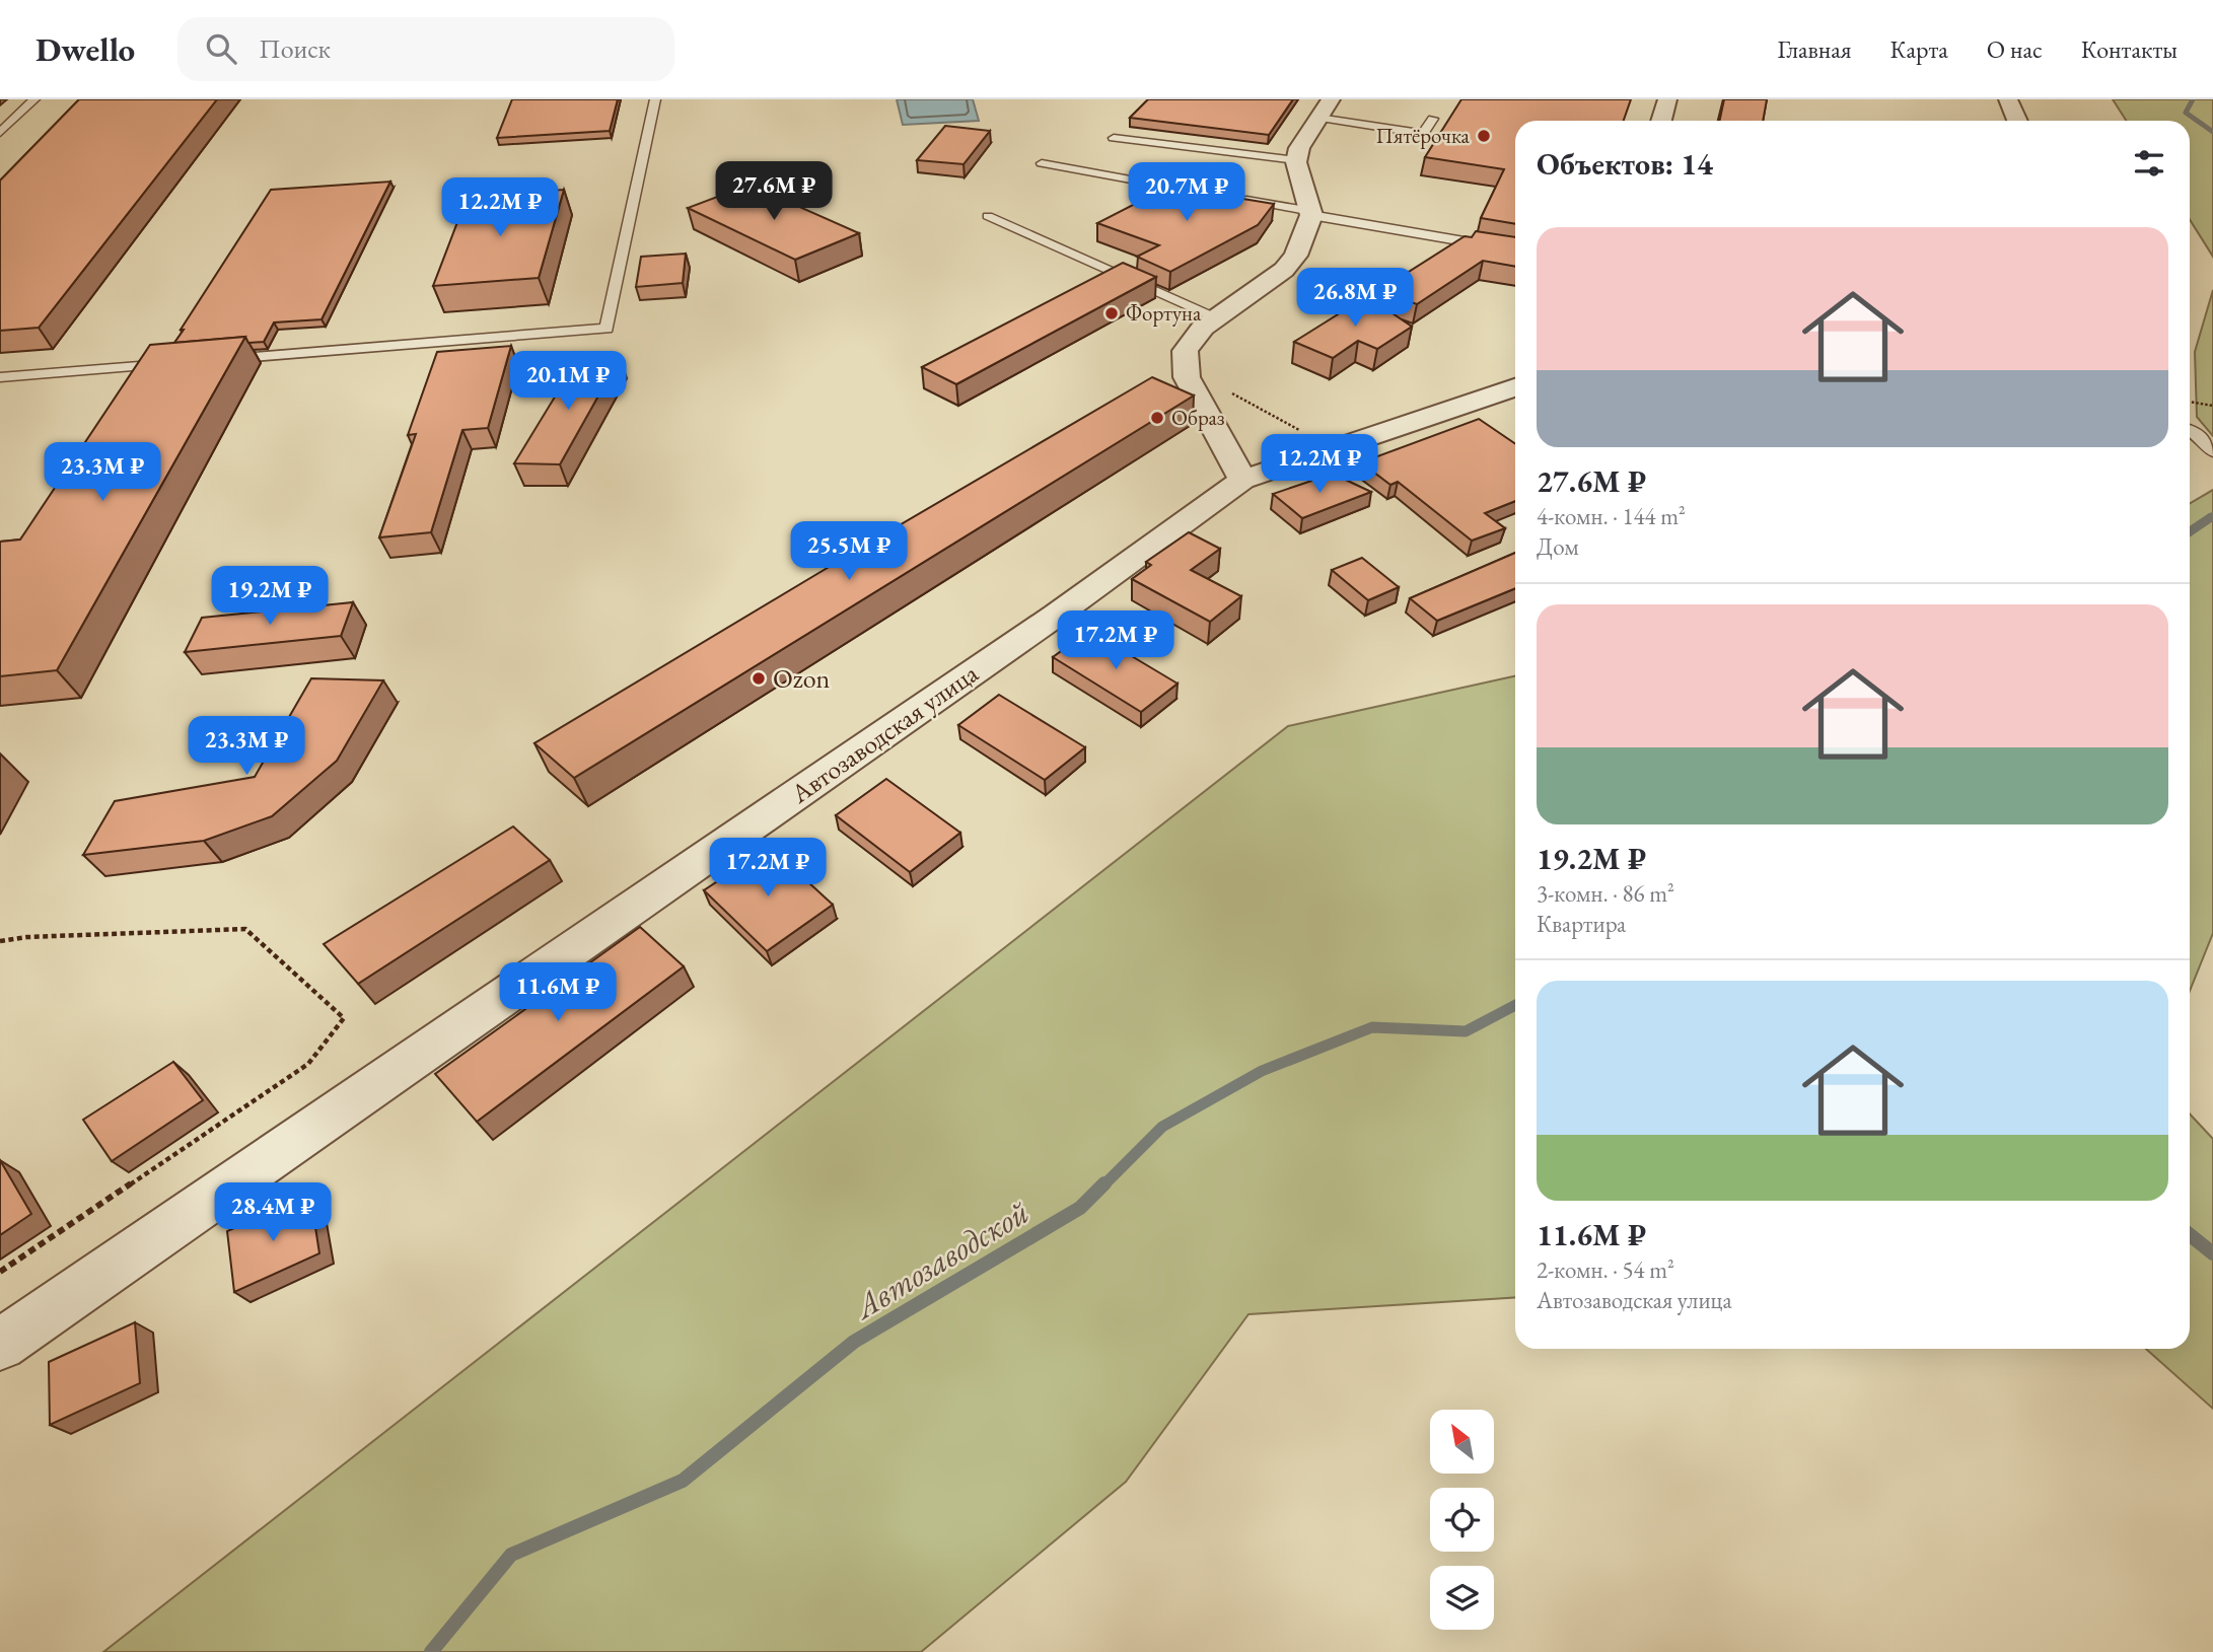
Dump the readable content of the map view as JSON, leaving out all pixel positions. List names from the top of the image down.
{
  "streets": {
    "street": ["Автозаводская улица"]
  },
  "water": ["Автозаводской"],
  "places": [
    "Пятёрочка",
    "Фортуна",
    "Образ",
    "Ozon"
  ],
  "north": "top left",
  "page": {
    "header": "Dwello",
    "search": "Поиск",
    "nav": [
      "Главная",
      "Карта",
      "О нас",
      "Контакты"
    ],
    "heading": "Объектов: 14",
    "price": [
      "27.6M ₽",
      "20.7M ₽",
      "12.2M ₽",
      "26.8M ₽",
      "20.1M ₽",
      "12.2M ₽",
      "23.3M ₽",
      "25.5M ₽",
      "19.2M ₽",
      "17.2M ₽",
      "23.3M ₽",
      "17.2M ₽",
      "11.6M ₽",
      "28.4M ₽"
    ],
    "list": [
      {
        "name": "27.6M ₽",
        "note": "4-комн. · 144 m² · Дом"
      },
      {
        "name": "19.2M ₽",
        "note": "3-комн. · 86 m² · Квартира"
      },
      {
        "name": "11.6M ₽",
        "note": "2-комн. · 54 m² · Автозаводская улица"
      }
    ]
  }
}
